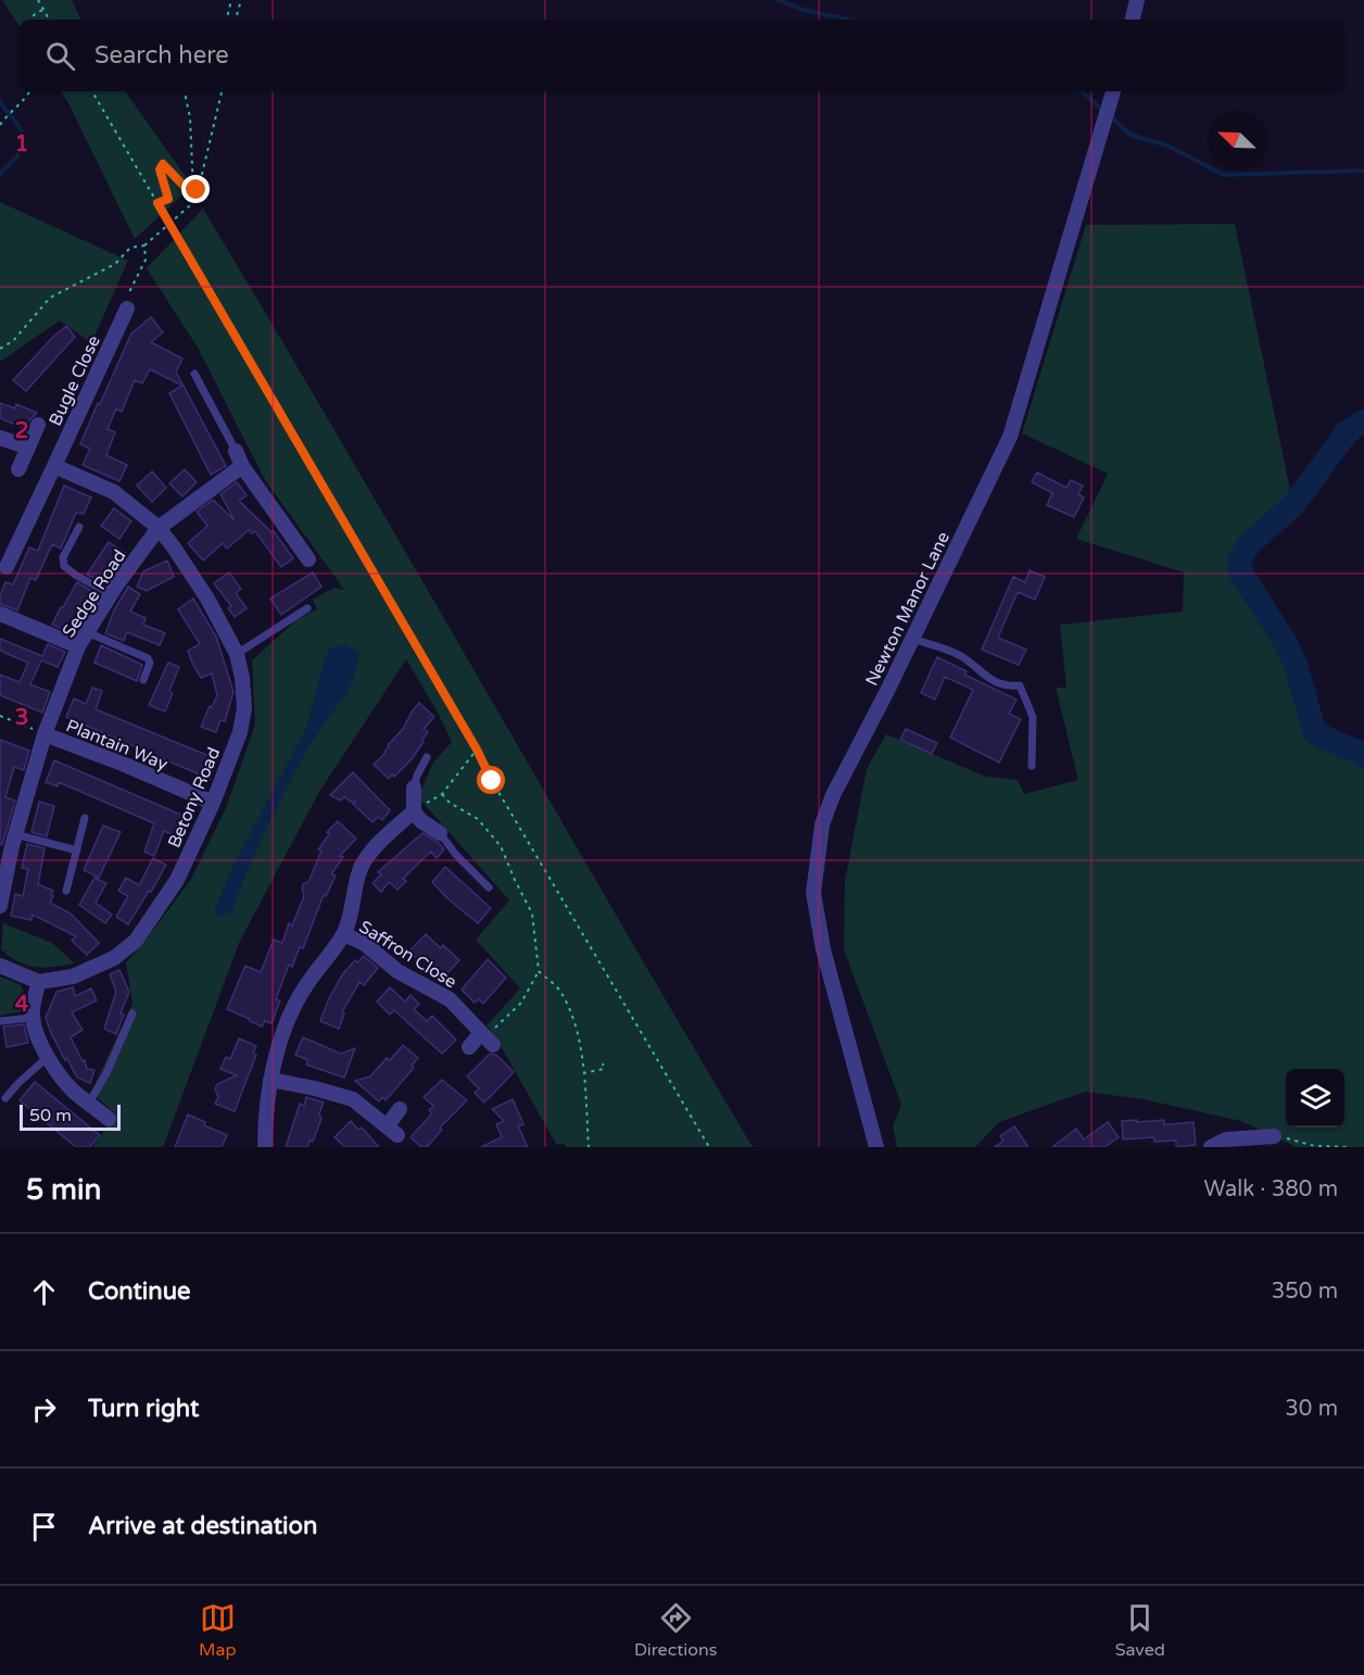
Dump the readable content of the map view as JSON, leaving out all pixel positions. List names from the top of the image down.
{
  "streets": {
    "street": [
      "Bugle Close",
      "Sedge Road",
      "Newton Manor Lane",
      "Plantain Way",
      "Betony Road",
      "Saffron Close"
    ]
  },
  "crossings": [
    ["Sedge Road", "Plantain Way"],
    ["Sedge Road", "Betony Road"],
    ["Plantain Way", "Betony Road"]
  ],
  "scale_bar": "50 m",
  "north": "top left",
  "page": {
    "search": "Search here",
    "scale": "50 m",
    "heading": ["5 min", "Walk · 380 m"],
    "list": [
      ["Continue", "350 m"],
      ["Turn right", "30 m"],
      "Arrive at destination"
    ],
    "nav": ["Map", "Directions", "Saved"]
  },
  "grid": {
    "rows": [
      "1",
      "2",
      "3",
      "4"
    ]
  }
}
